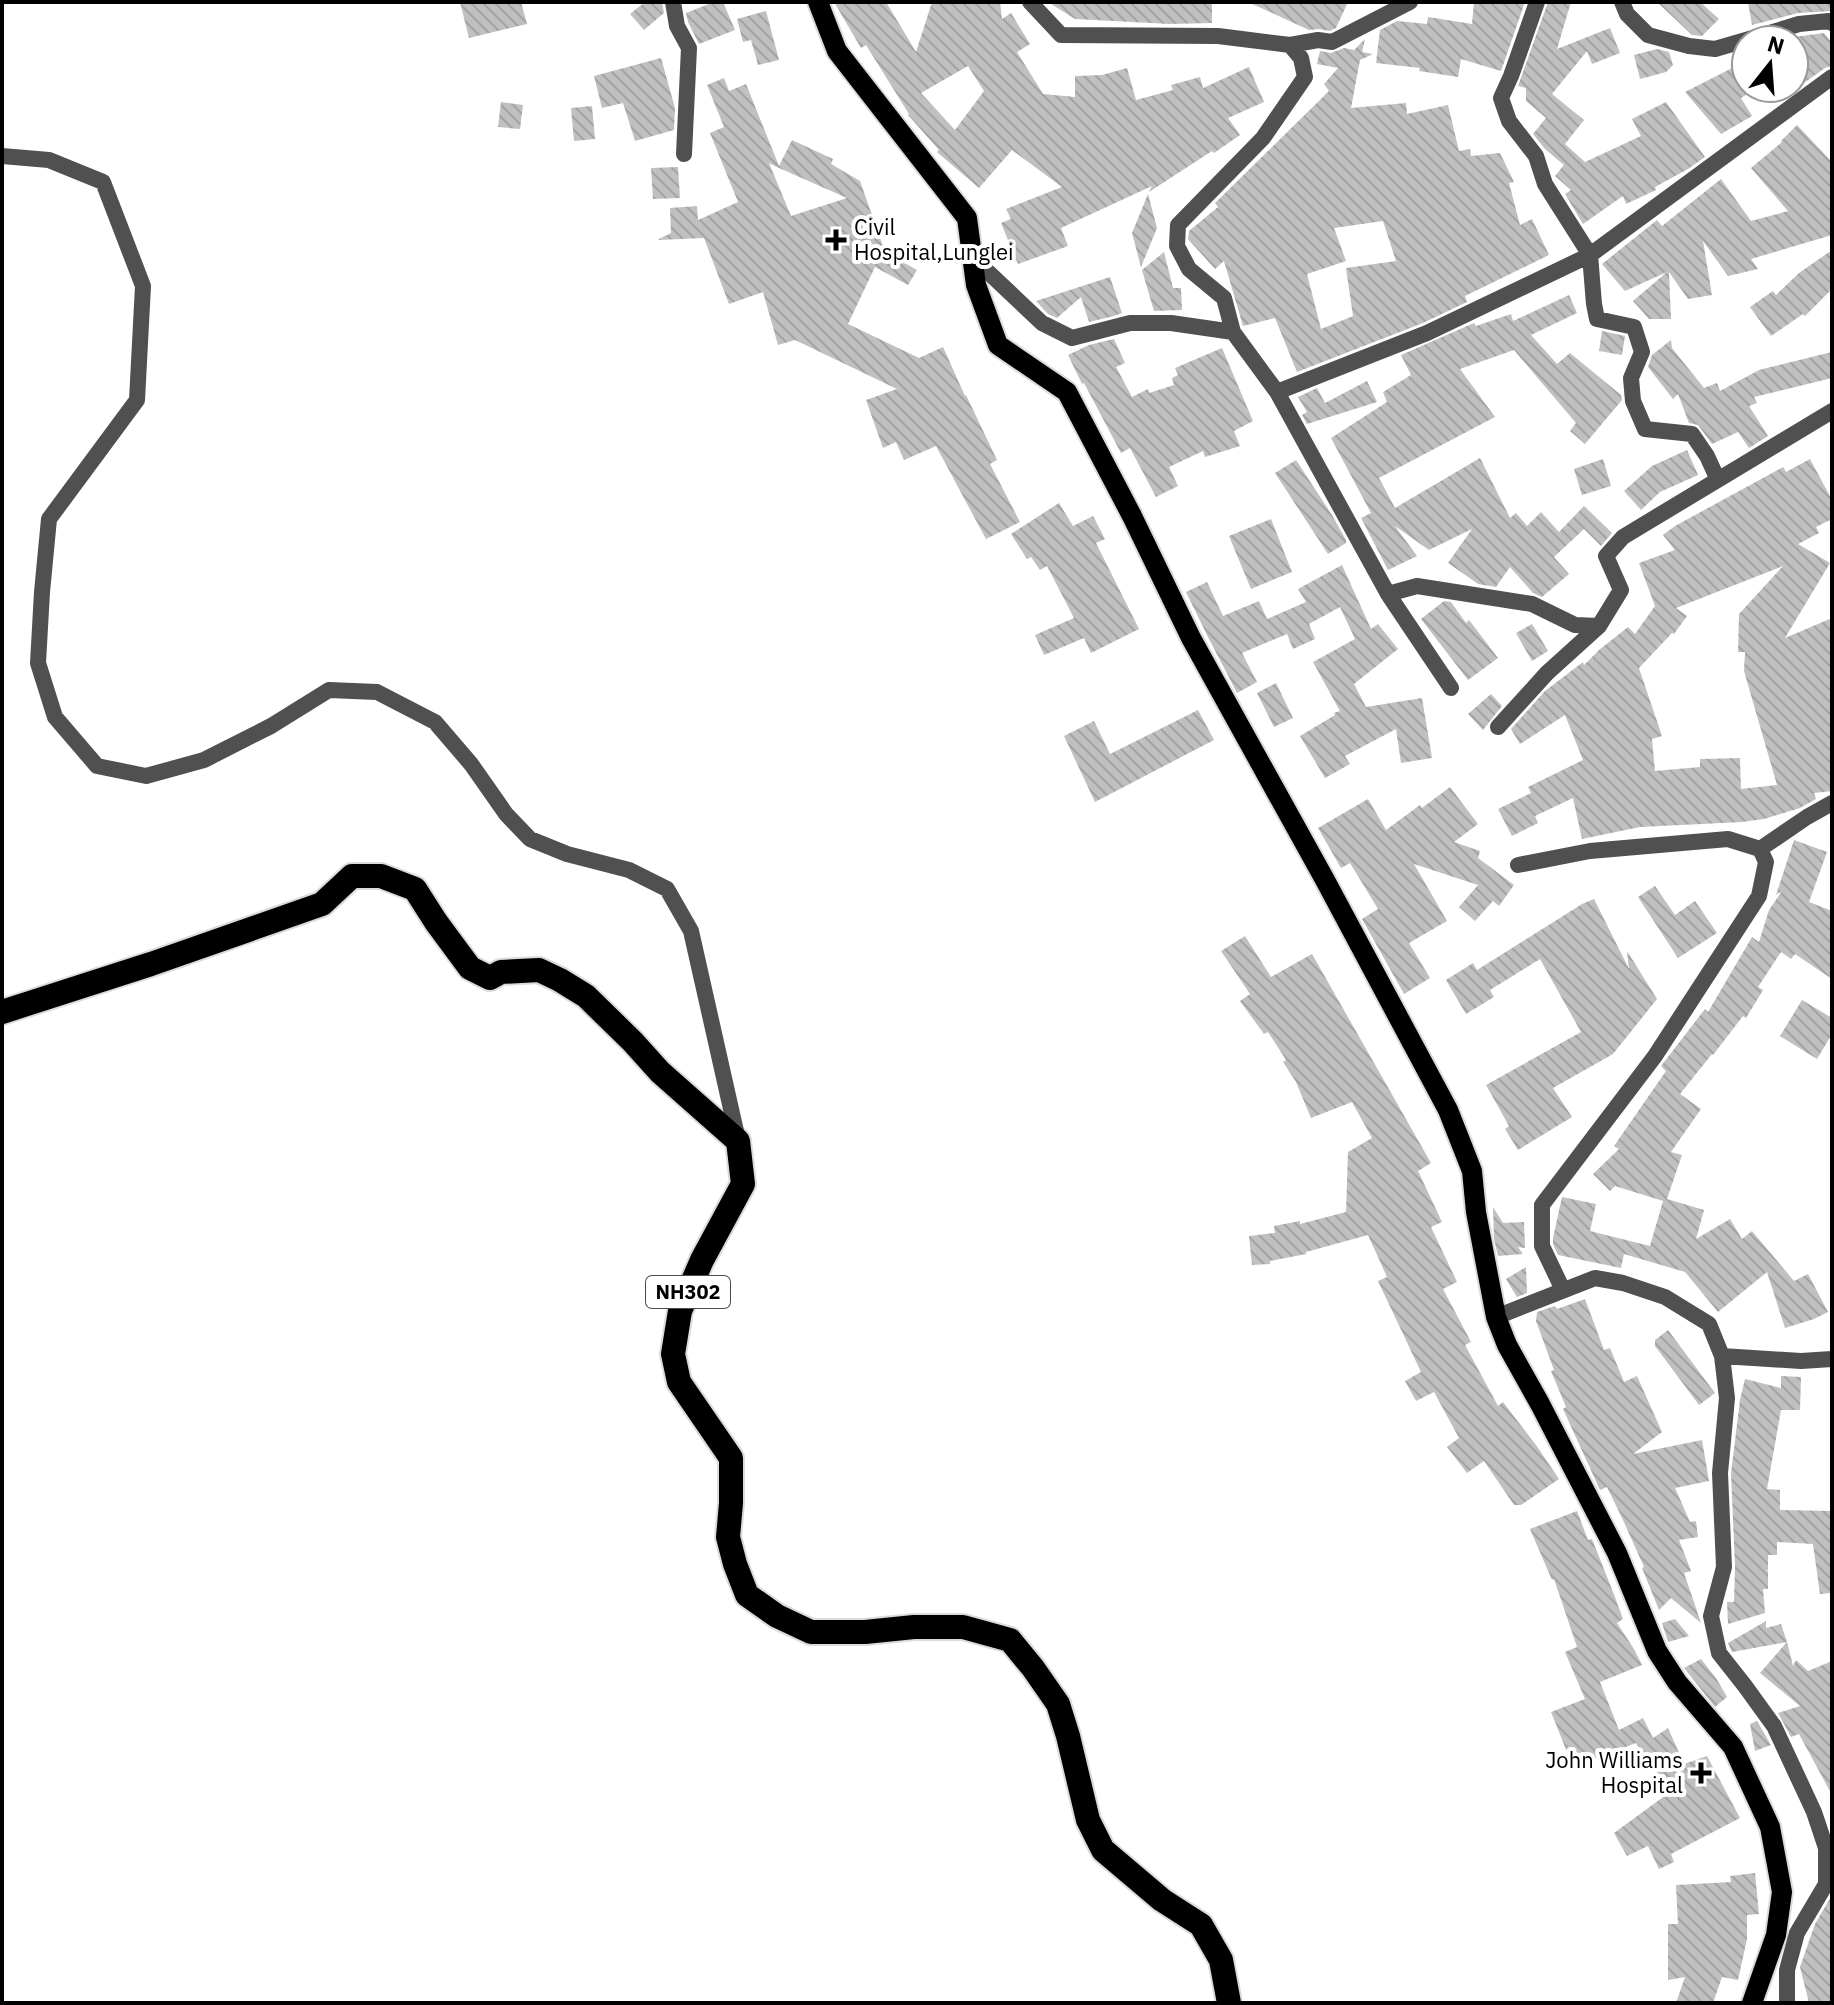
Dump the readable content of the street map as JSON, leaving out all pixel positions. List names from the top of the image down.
{
  "streets": {
    "highway": ["NH302"]
  },
  "places": {
    "health": ["Civil Hospital,Lunglei", "John Williams Hospital"]
  },
  "north": "top"
}
